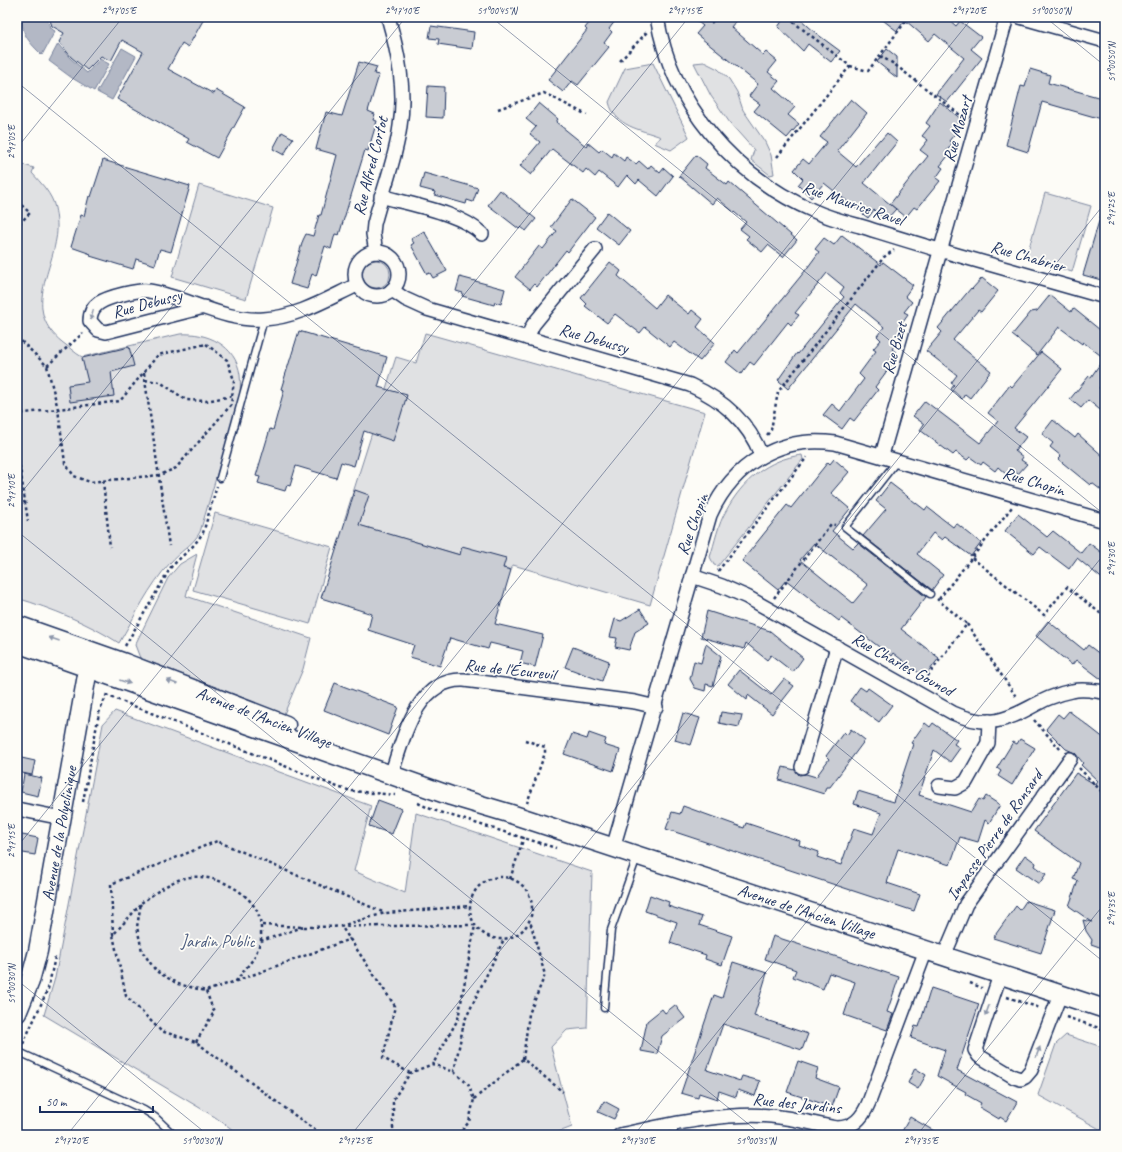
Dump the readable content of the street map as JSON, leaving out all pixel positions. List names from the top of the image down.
{
  "streets": {
    "street": [
      "Rue Mozart",
      "Rue Alfred Cortot",
      "Rue Maurice Ravel",
      "Rue Chabrier",
      "Rue Debussy",
      "Rue Bizet",
      "Rue Chopin",
      "Rue Charles Gounod",
      "Rue de l'Écureuil",
      "Avenue de l'Ancien Village",
      "Avenue de la Polyclinique",
      "Impasse Pierre de Ronsard",
      "Rue des Jardins"
    ]
  },
  "crossings": [
    ["Rue Mozart", "Rue Maurice Ravel"],
    ["Rue Mozart", "Rue Chabrier"],
    ["Rue Mozart", "Rue Bizet"],
    ["Rue Alfred Cortot", "Rue Debussy"],
    ["Rue Maurice Ravel", "Rue Chabrier"],
    ["Rue Maurice Ravel", "Rue Bizet"],
    ["Rue Chabrier", "Rue Bizet"],
    ["Rue Debussy", "Rue Chopin"],
    ["Rue Bizet", "Rue Chopin"],
    ["Rue Chopin", "Rue Charles Gounod"],
    ["Rue Chopin", "Rue de l'Écureuil"],
    ["Rue Chopin", "Avenue de l'Ancien Village"],
    ["Rue de l'Écureuil", "Avenue de l'Ancien Village"],
    ["Avenue de l'Ancien Village", "Avenue de la Polyclinique"],
    ["Avenue de l'Ancien Village", "Impasse Pierre de Ronsard"],
    ["Avenue de l'Ancien Village", "Rue des Jardins"]
  ],
  "parks": ["Jardin Public"],
  "scale_bar": "50 m",
  "coordinates": [
    "2°17'05\"E",
    "2°17'10\"E",
    "51°00'45\"N",
    "2°17'15\"E",
    "2°17'20\"E",
    "51°00'50\"N",
    "2°17'25\"E",
    "2°17'30\"E",
    "2°17'35\"E",
    "51°00'30\"N",
    "51°00'35\"N"
  ]
}
